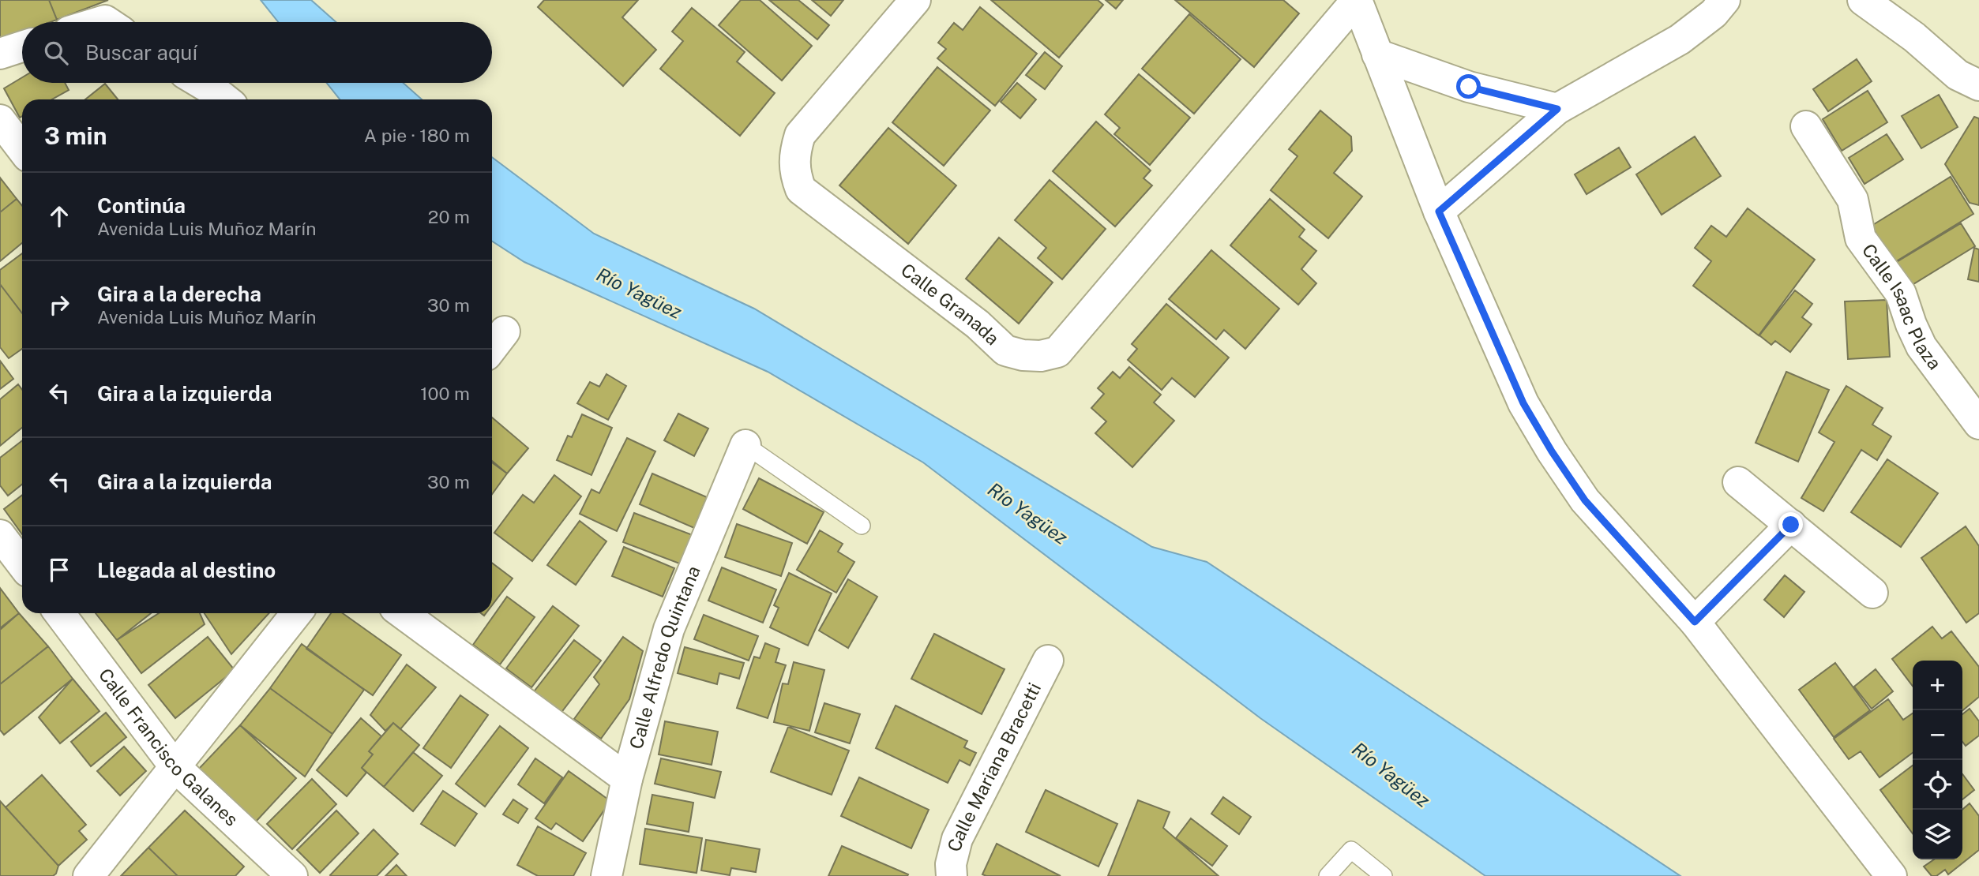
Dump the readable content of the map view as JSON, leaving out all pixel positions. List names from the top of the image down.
{
  "streets": {
    "street": [
      "Calle Granada",
      "Calle Isaac Plaza",
      "Calle Alfredo Quintana",
      "Calle Francisco Galanes",
      "Calle Mariana Bracetti"
    ]
  },
  "water": ["Río Yagüez"],
  "page": {
    "search": "Buscar aquí",
    "heading": ["3 min", "A pie · 180 m"],
    "list": [
      ["Continúa", "Avenida Luis Muñoz Marín", "20 m"],
      ["Gira a la derecha", "Avenida Luis Muñoz Marín", "30 m"],
      ["Gira a la izquierda", "100 m"],
      ["Gira a la izquierda", "30 m"],
      "Llegada al destino"
    ],
    "map_buttons": ["+", "−"]
  }
}
